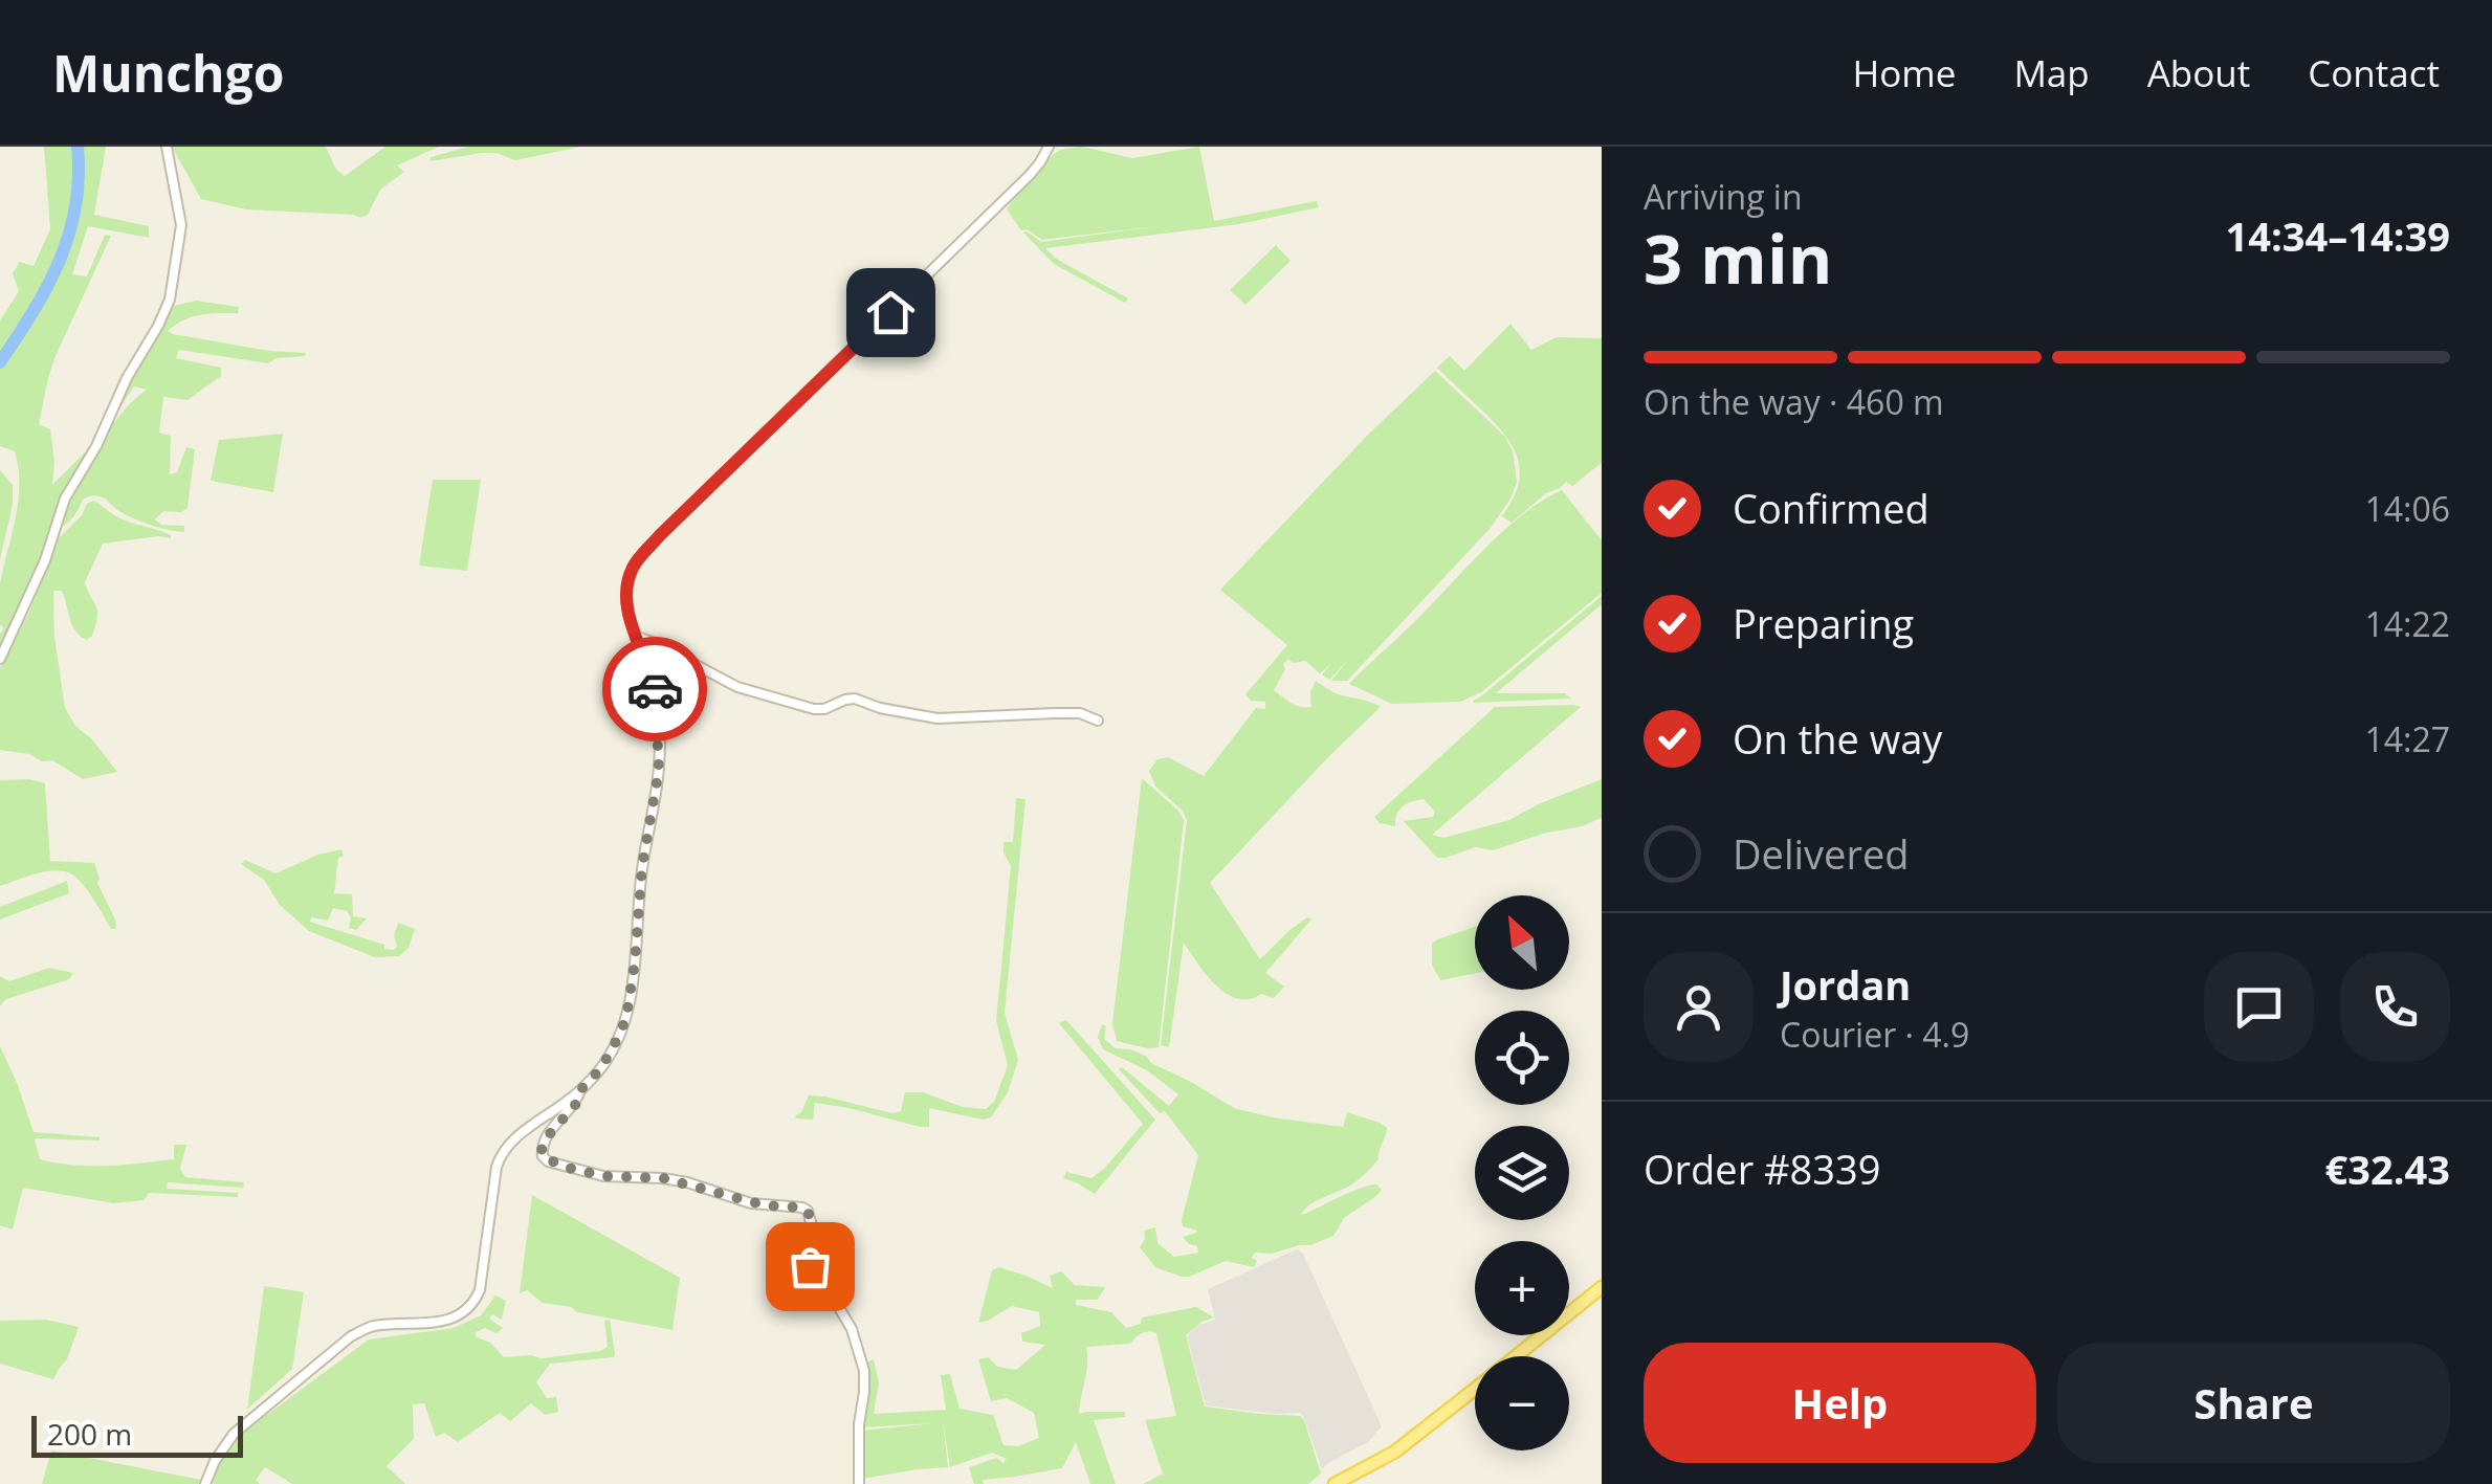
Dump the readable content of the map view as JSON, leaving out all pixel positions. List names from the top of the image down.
{
  "scale_bar": "200 m",
  "north": "top left",
  "page": {
    "header": "Munchgo",
    "nav": [
      "Home",
      "Map",
      "About",
      "Contact"
    ],
    "heading": ["3 min", "Arriving in", "14:34–14:39"],
    "panel": [
      "Jordan",
      "Courier · 4.9",
      "Order #8339",
      "€32.43"
    ],
    "bar": "On the way · 460 m",
    "list": [
      ["Confirmed", "14:06"],
      ["Preparing", "14:22"],
      ["On the way", "14:27"],
      "Delivered"
    ],
    "map_buttons": ["+", "−"],
    "buttons": ["Help", "Share"],
    "scale": "200 m"
  }
}
